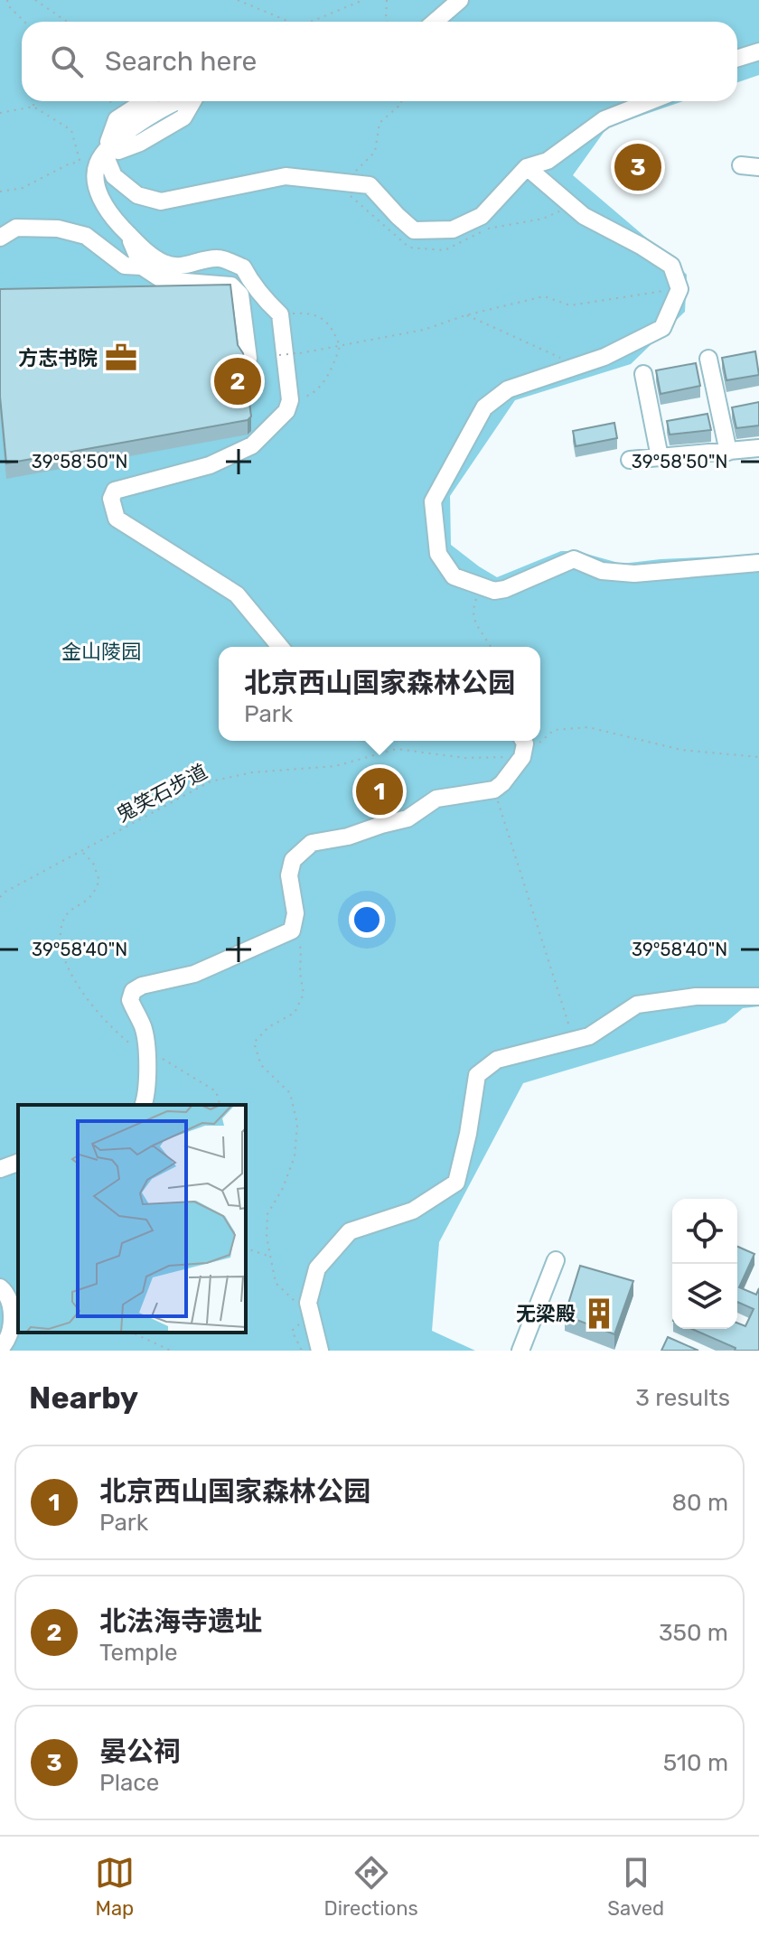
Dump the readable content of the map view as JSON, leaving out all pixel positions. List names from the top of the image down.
{
  "streets": {
    "path": ["鬼笑石步道"]
  },
  "parks": ["金山陵园"],
  "places": {
    "office": ["方志书院"],
    "building": ["无梁殿"]
  },
  "page": {
    "search": "Search here",
    "pins": ["3", "2", "1"],
    "popup": ["北京西山国家森林公园", "Park"],
    "heading": ["Nearby", "3 results"],
    "list": [
      {
        "mark": "1",
        "name": "北京西山国家森林公园",
        "note": "Park",
        "value": "80 m"
      },
      {
        "mark": "2",
        "name": "北法海寺遗址",
        "note": "Temple",
        "value": "350 m"
      },
      {
        "mark": "3",
        "name": "晏公祠",
        "note": "Place",
        "value": "510 m"
      }
    ],
    "nav": ["Map", "Directions", "Saved"]
  },
  "coordinates": ["39°58'50\"N", "39°58'40\"N"]
}
